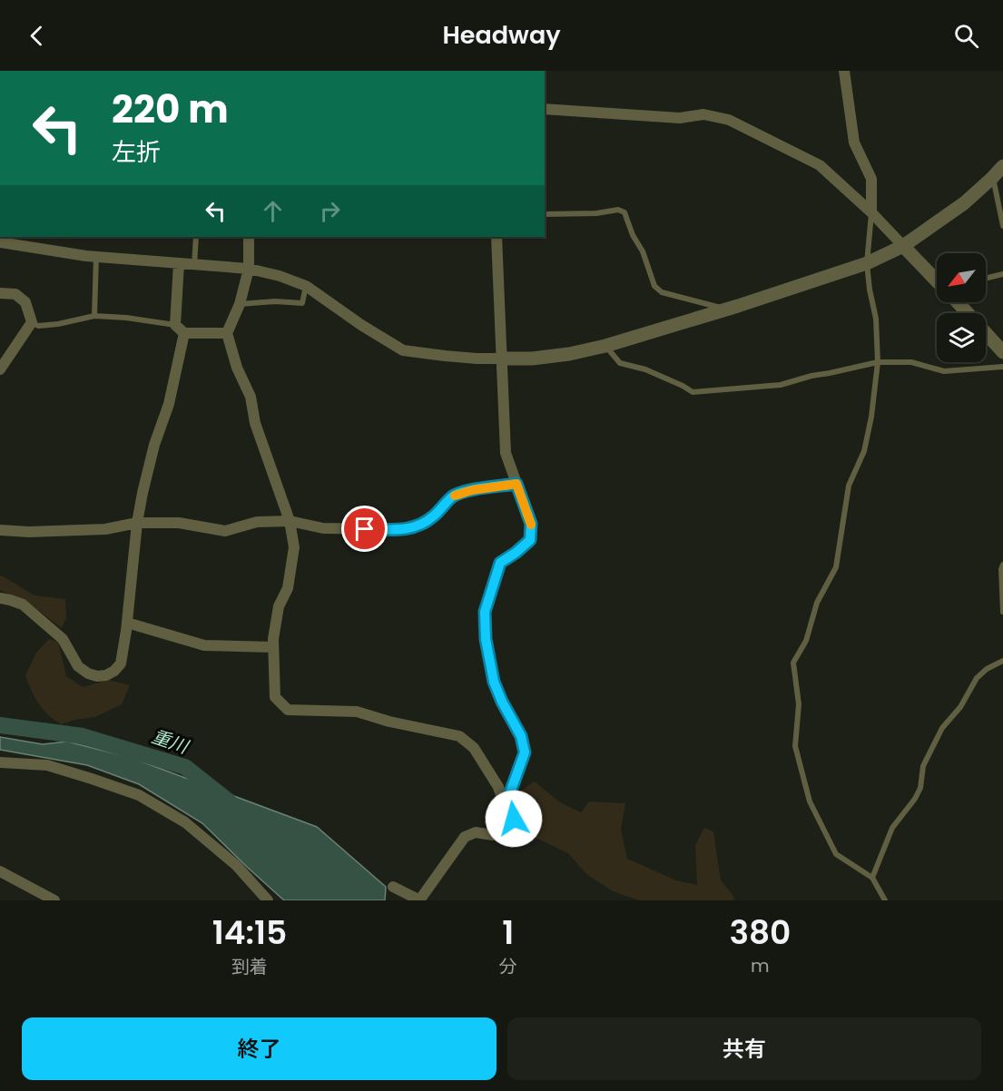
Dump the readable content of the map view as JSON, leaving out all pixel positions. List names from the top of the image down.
{
  "water": ["重川"],
  "north": "bottom left",
  "page": {
    "header": "Headway",
    "turn": ["220 m", "左折"],
    "eta": [
      "14:15",
      "到着",
      "1",
      "分",
      "380",
      "m"
    ],
    "buttons": ["終了", "共有"]
  }
}
